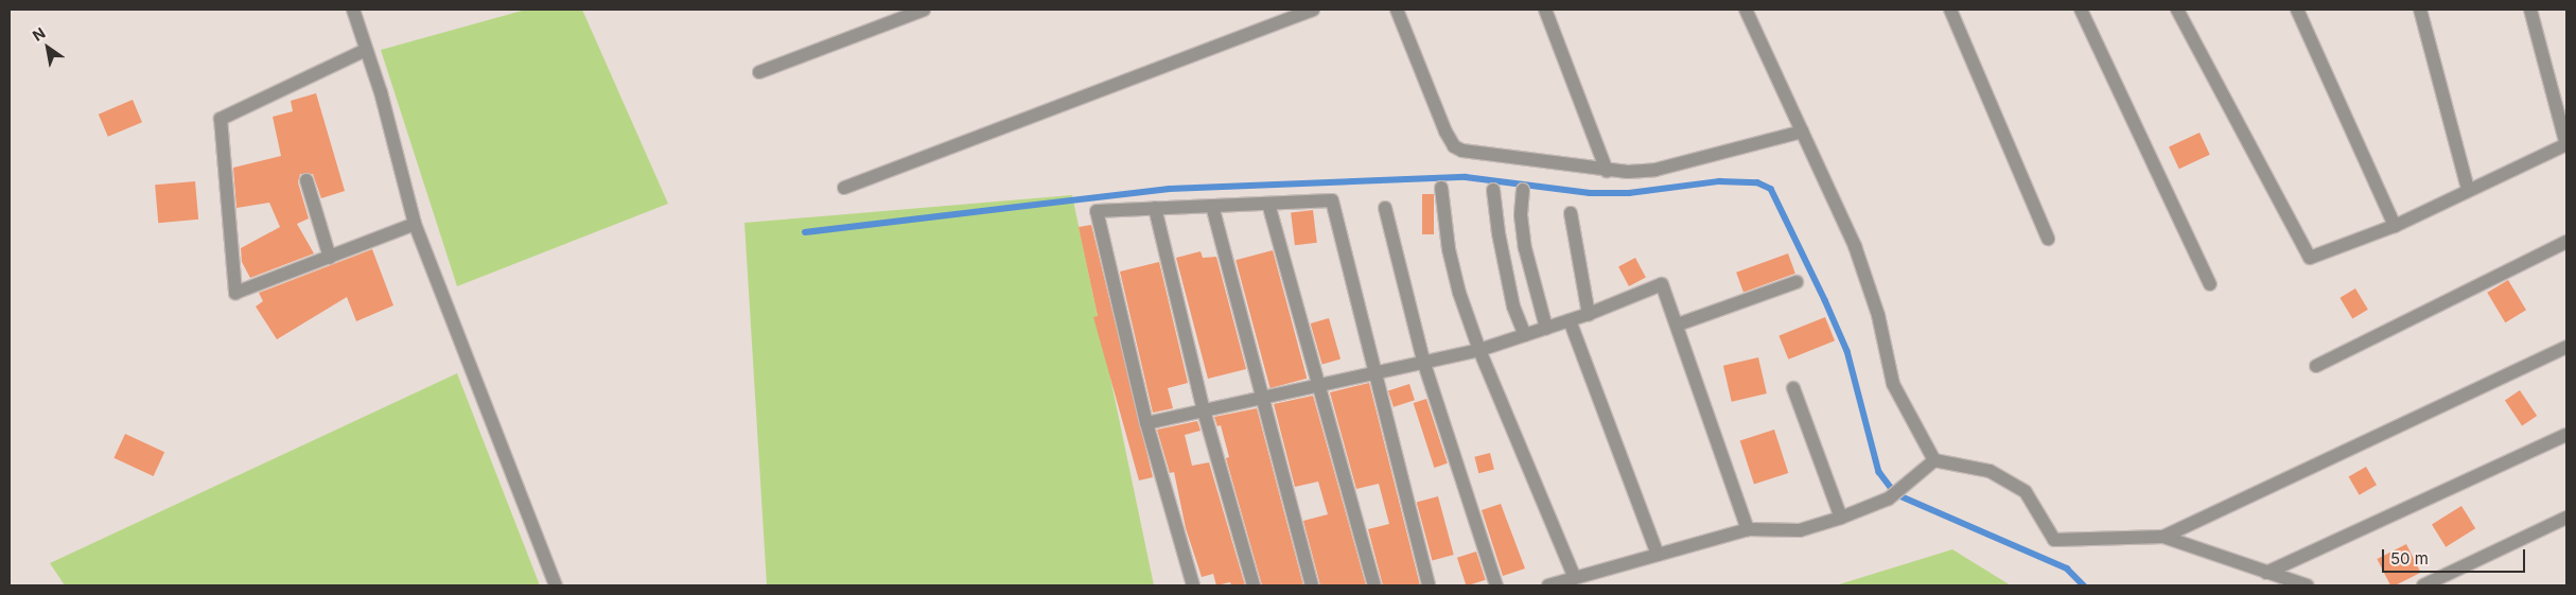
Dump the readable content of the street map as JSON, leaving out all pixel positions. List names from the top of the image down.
{
  "scale_bar": "50 m",
  "north": "top left"
}
